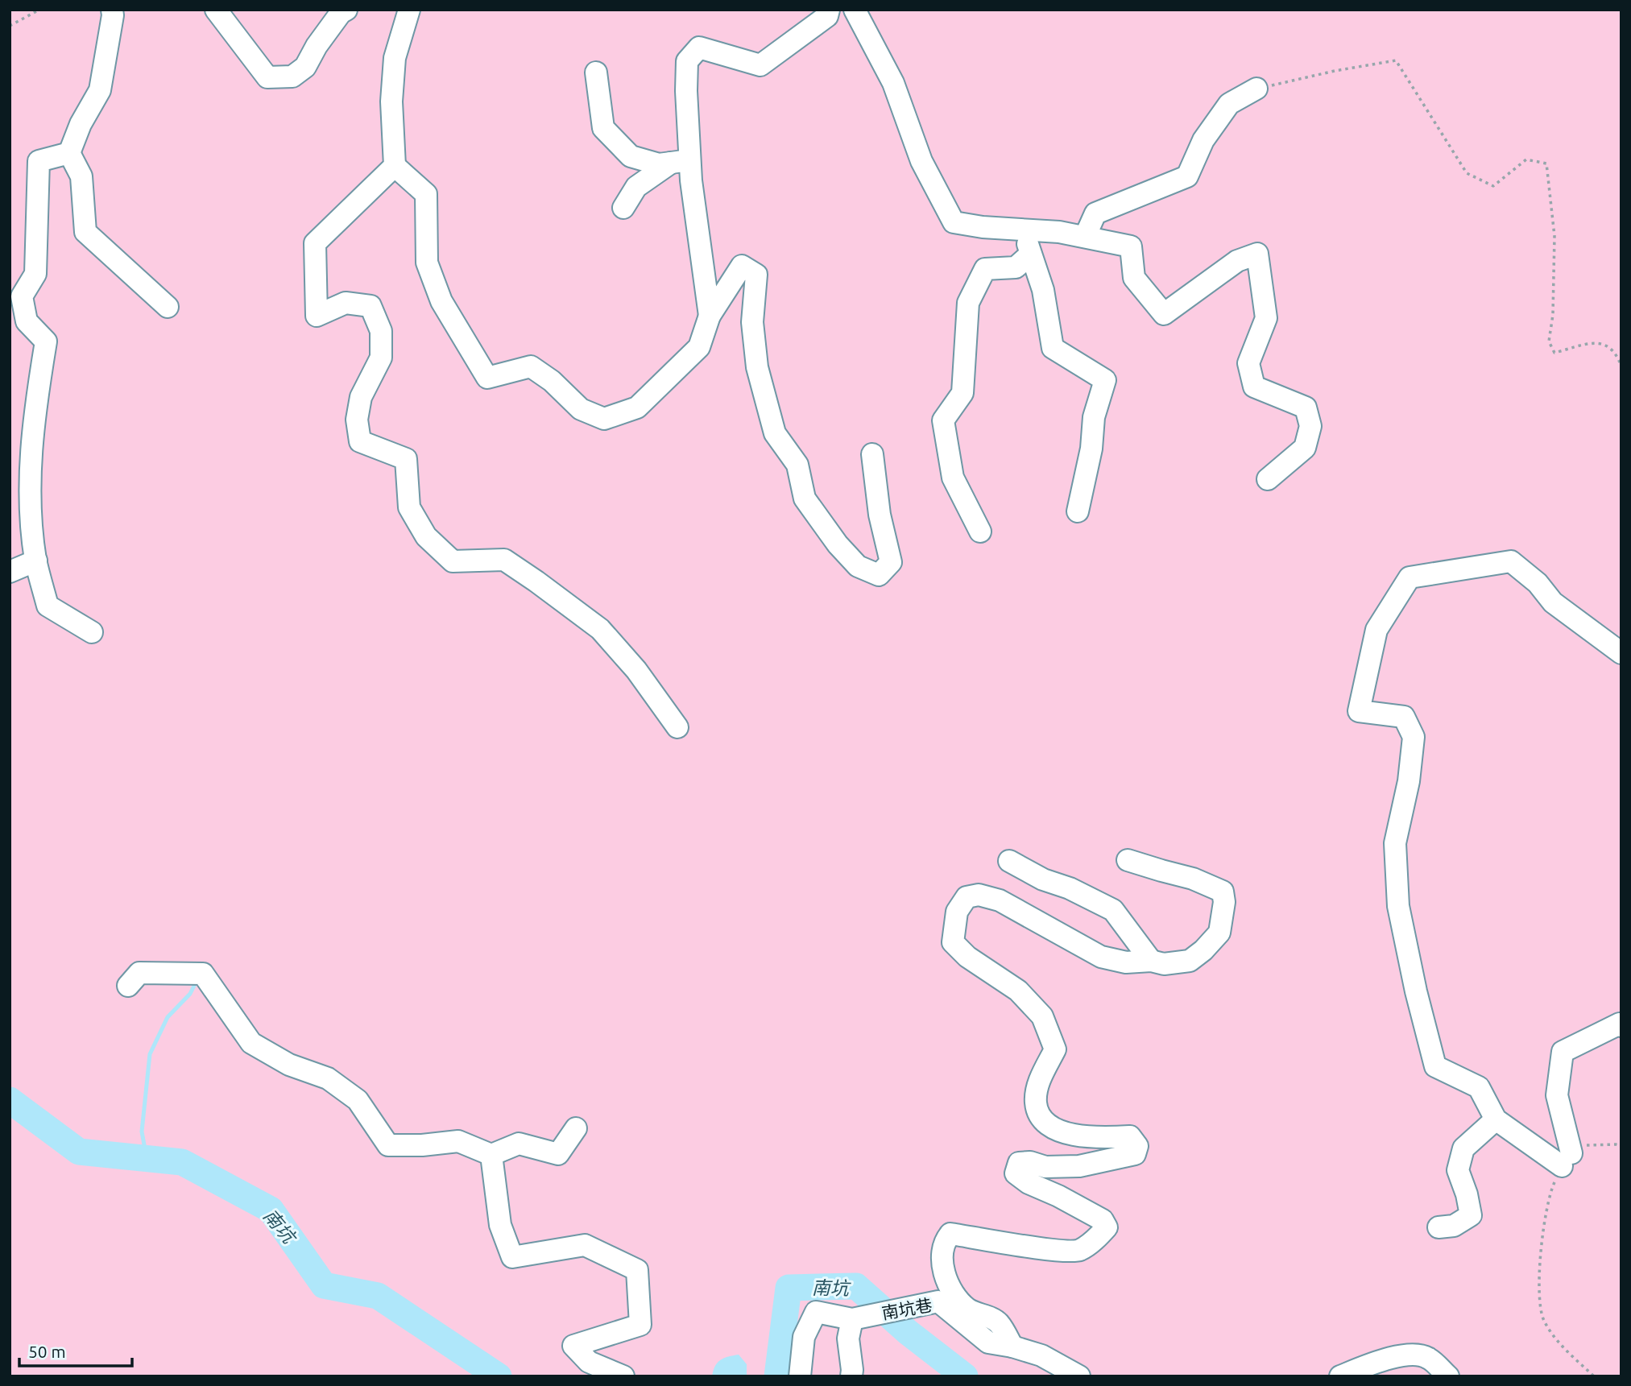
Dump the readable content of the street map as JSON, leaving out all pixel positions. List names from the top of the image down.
{
  "streets": {
    "street": ["南坑巷"]
  },
  "water": ["南坑"],
  "scale_bar": "50 m"
}
